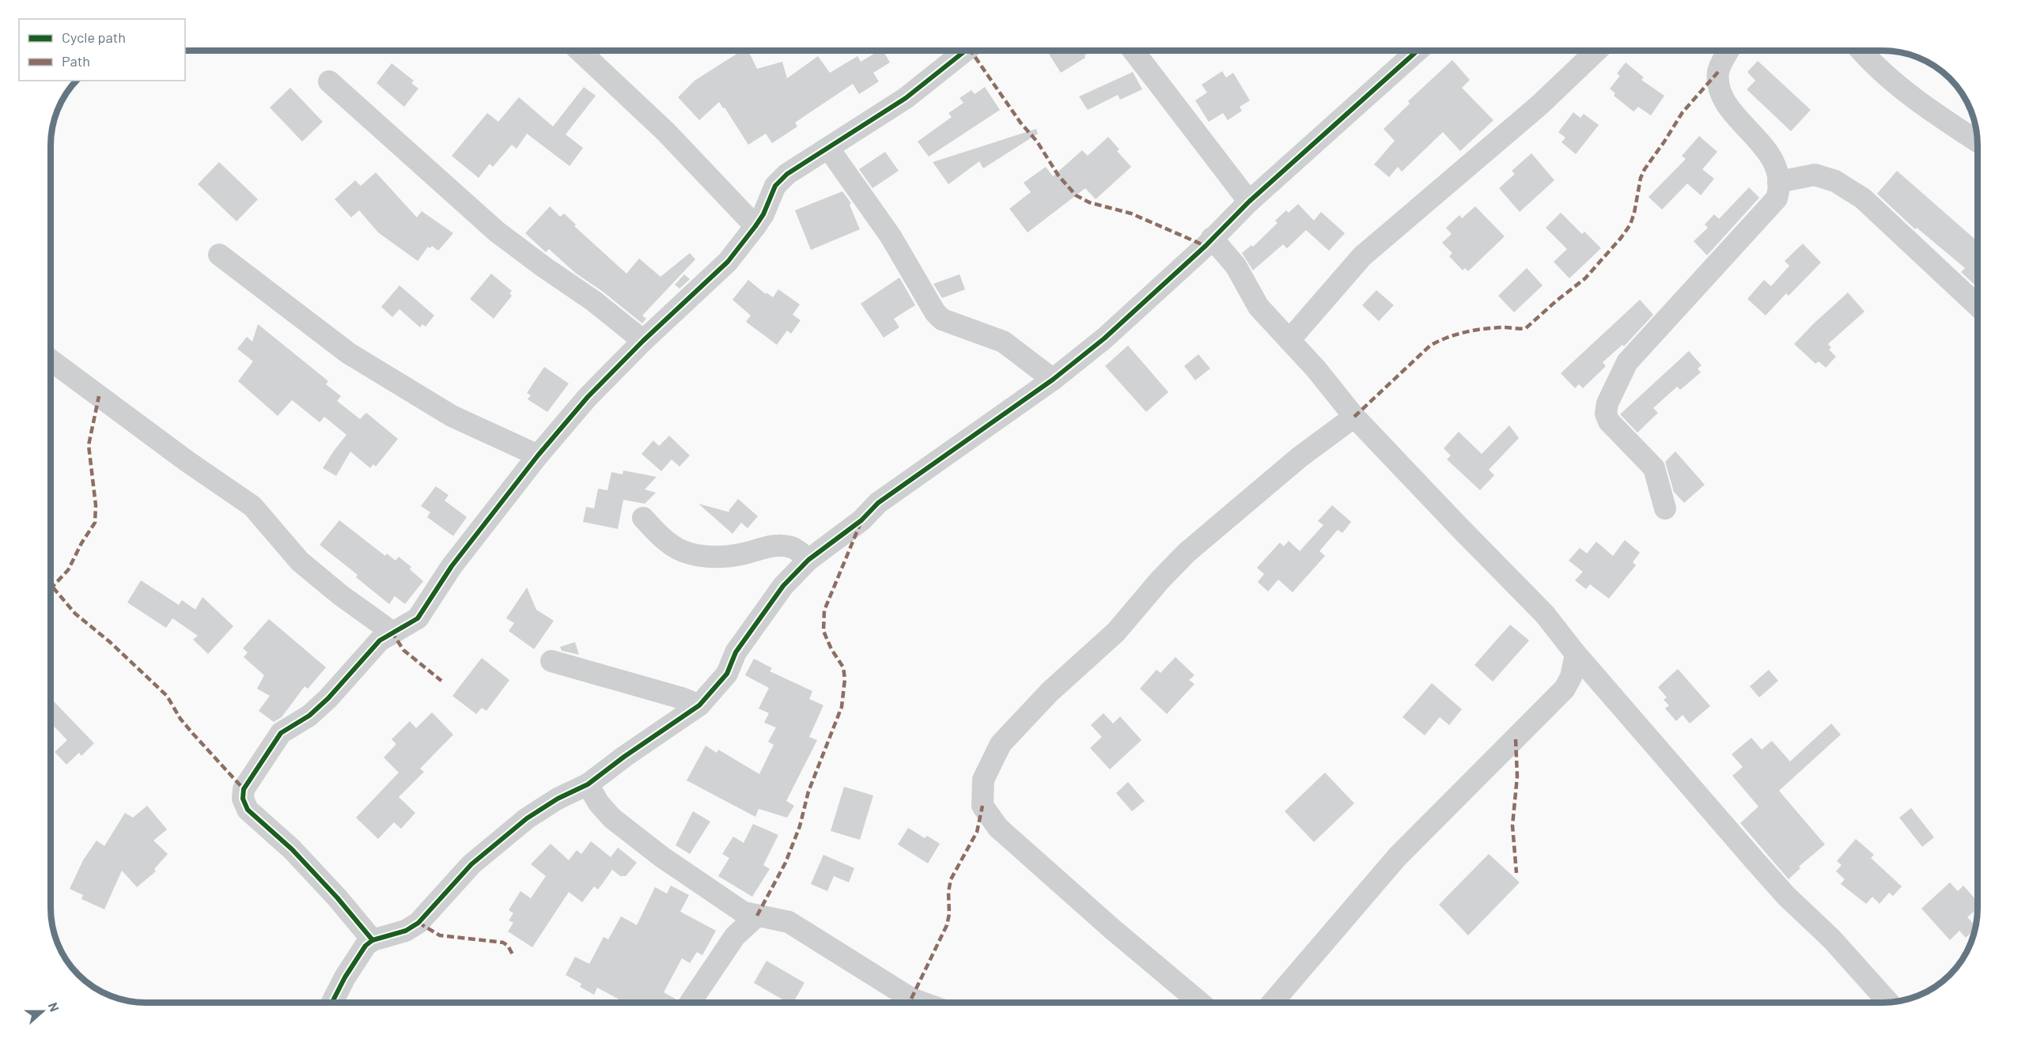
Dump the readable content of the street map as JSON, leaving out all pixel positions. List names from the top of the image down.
{
  "legend": ["Cycle path", "Path"],
  "north": "right"
}
